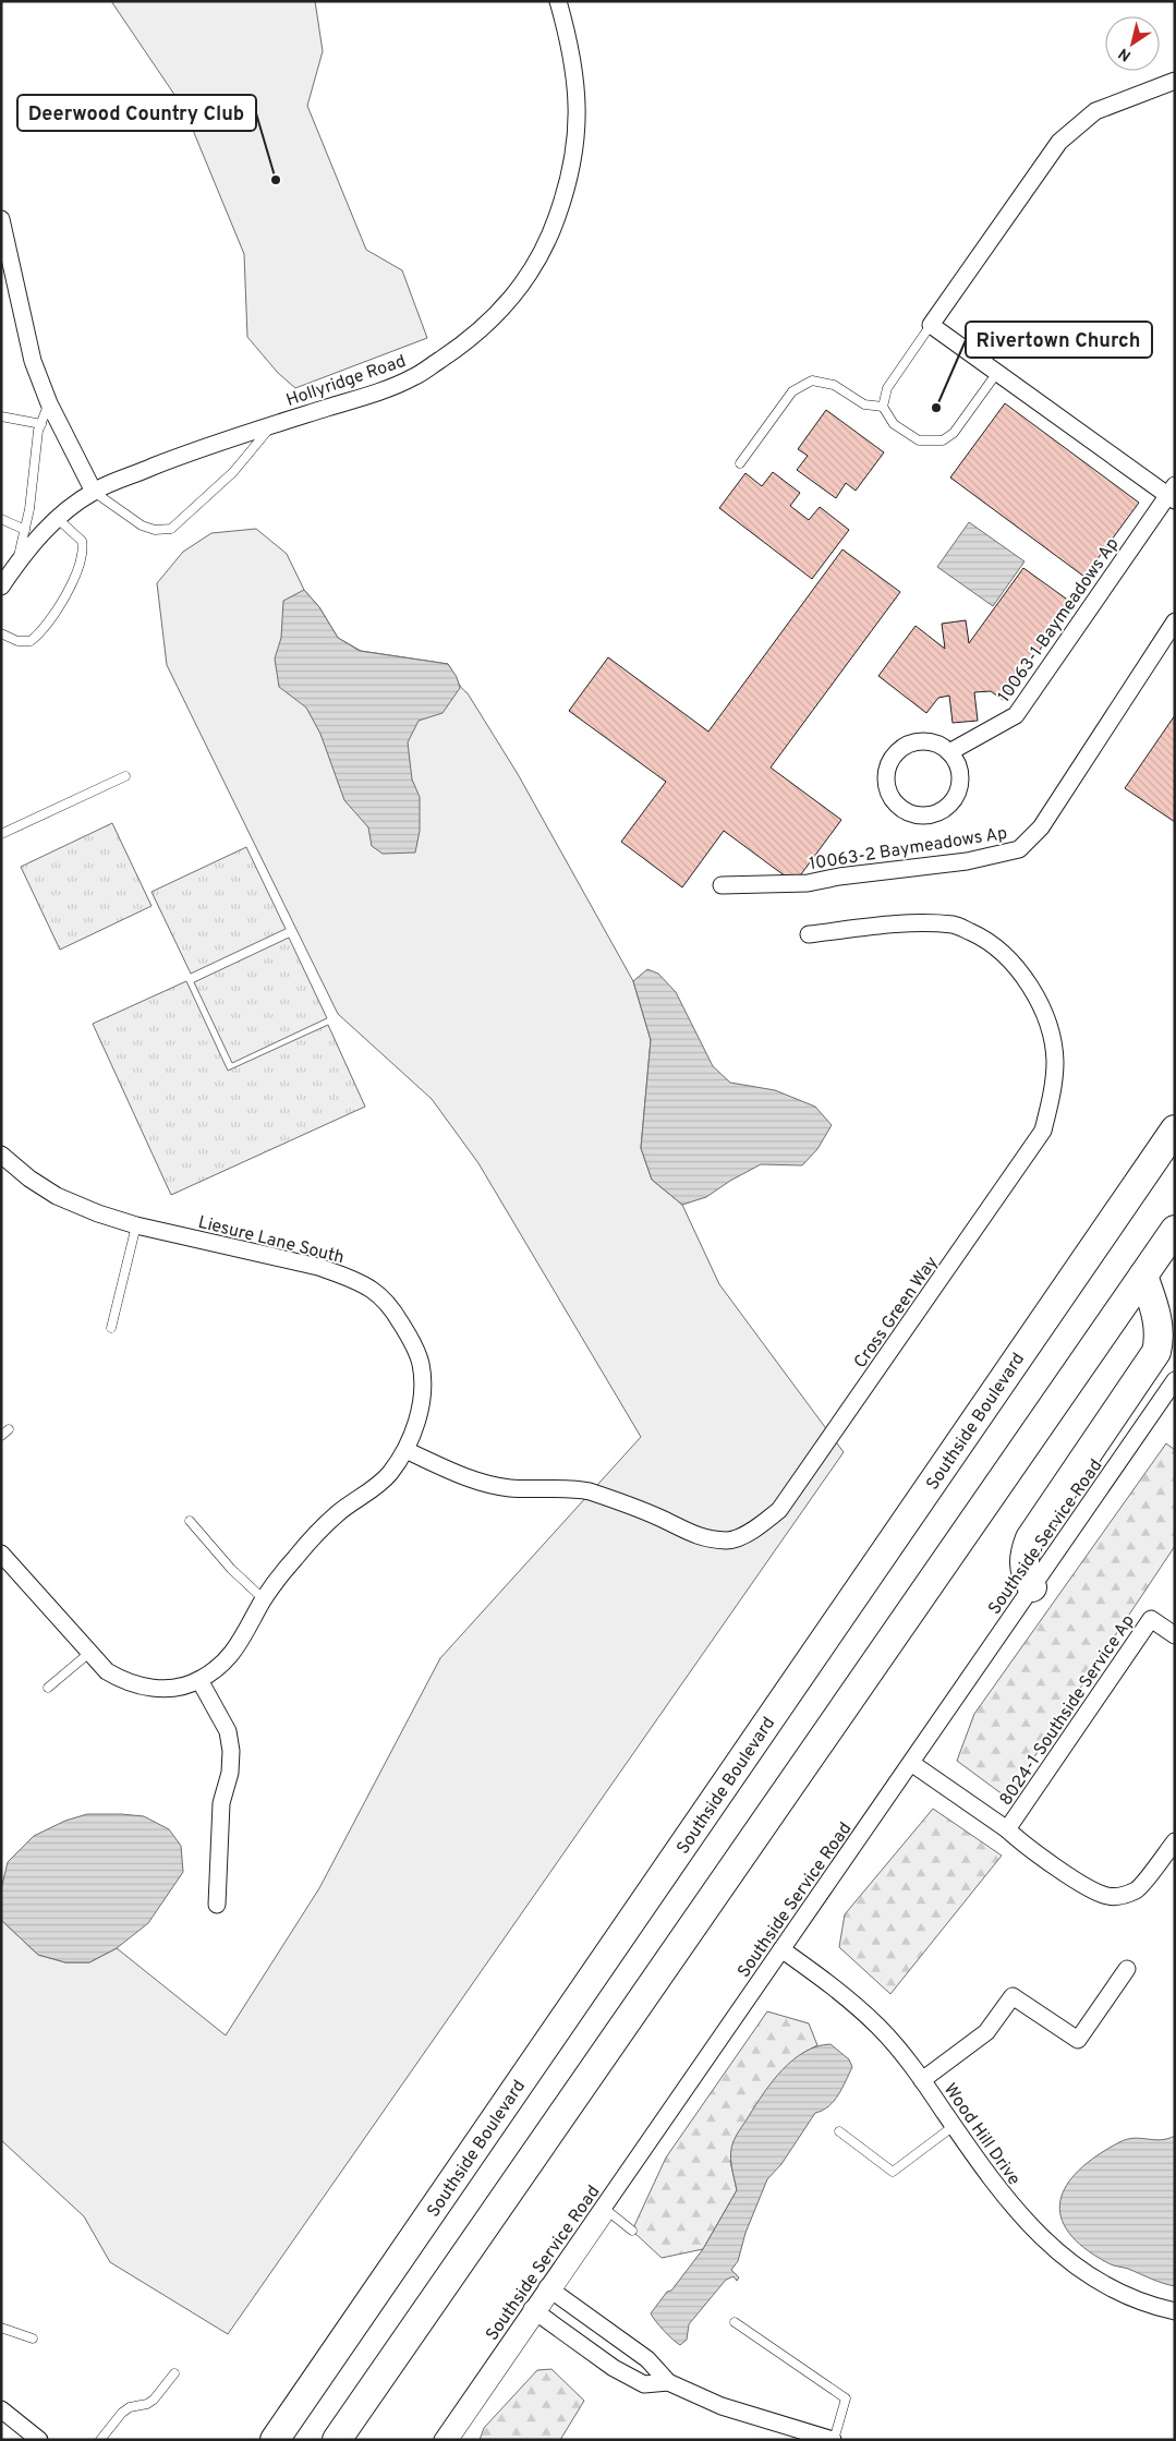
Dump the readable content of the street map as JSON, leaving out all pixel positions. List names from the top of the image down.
{
  "streets": {
    "highway": ["Southside Boulevard"],
    "street": [
      "Hollyridge Road",
      "10063-1 Baymeadows Ap",
      "10063-2 Baymeadows Ap",
      "Liesure Lane South",
      "Cross Green Way",
      "Southside Service Road",
      "8024-1 Southside Service Ap",
      "Wood Hill Drive"
    ]
  },
  "crossings": [
    ["Liesure Lane South", "Cross Green Way"],
    ["Southside Service Road", "8024-1 Southside Service Ap"],
    ["Southside Service Road", "Wood Hill Drive"]
  ],
  "places": ["Deerwood Country Club", "Rivertown Church"],
  "north": "bottom left"
}
